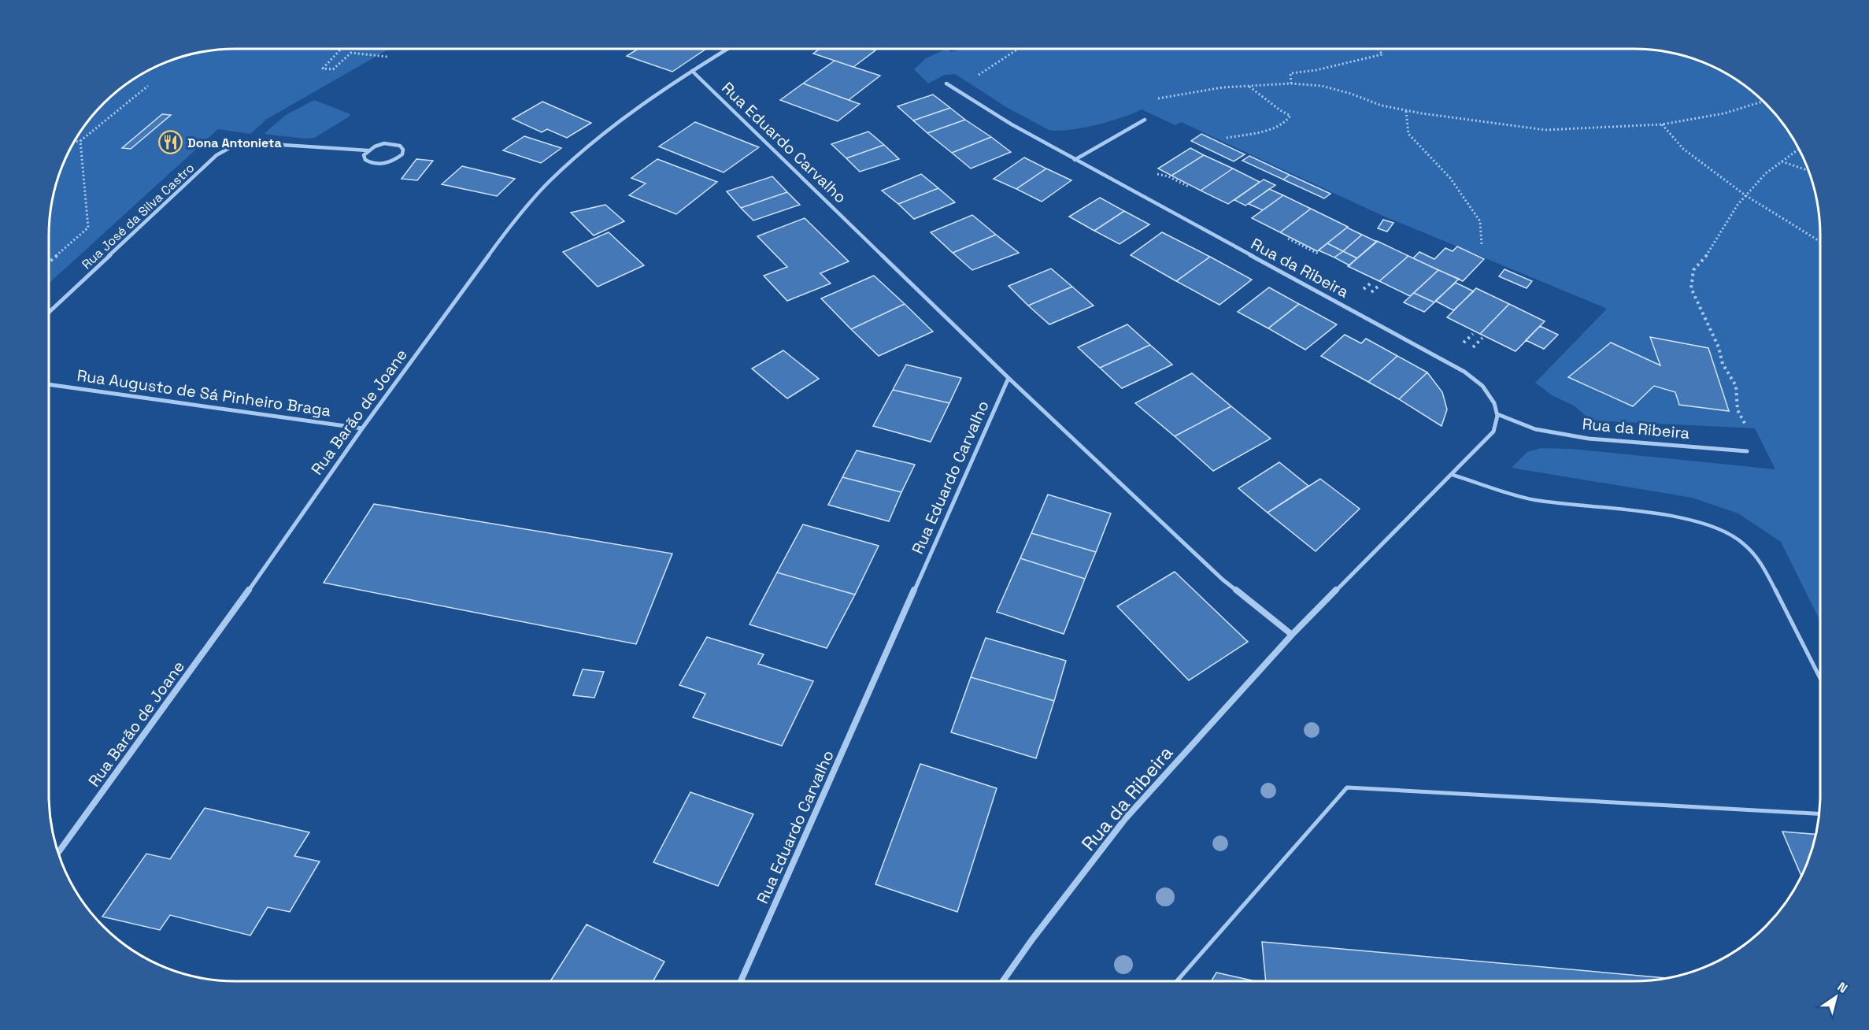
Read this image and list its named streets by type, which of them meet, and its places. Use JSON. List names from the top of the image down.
{
  "streets": {
    "street": [
      "Rua Eduardo Carvalho",
      "Rua José da Silva Castro",
      "Rua da Ribeira",
      "Rua Augusto de Sá Pinheiro Braga",
      "Rua Barão de Joane"
    ]
  },
  "crossings": [
    ["Rua Eduardo Carvalho", "Rua Barão de Joane"],
    ["Rua Augusto de Sá Pinheiro Braga", "Rua Barão de Joane"]
  ],
  "places": {
    "restaurant": ["Dona Antonieta"]
  },
  "north": "top right"
}
